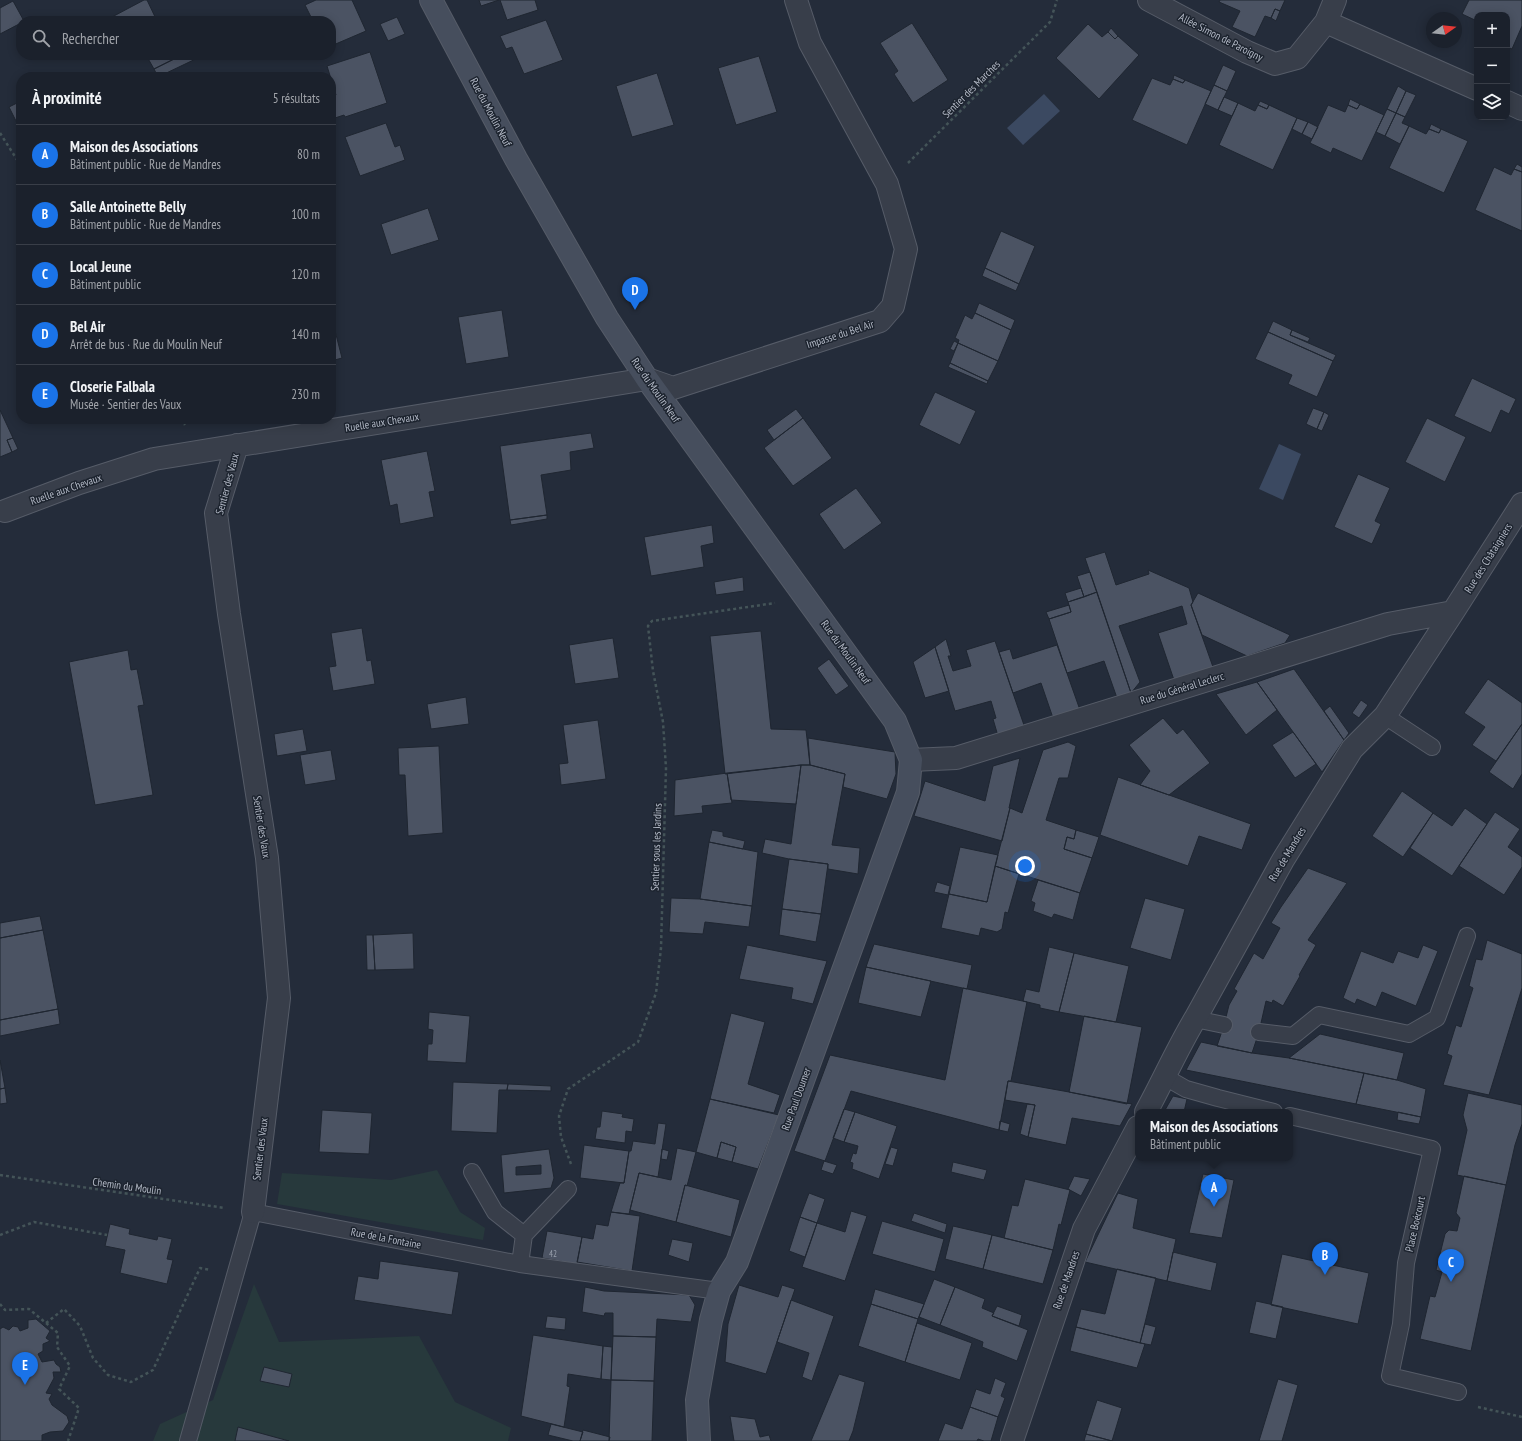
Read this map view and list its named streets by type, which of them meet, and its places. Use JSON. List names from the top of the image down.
{
  "streets": {
    "street": [
      "Allée Simon de Paroigny",
      "Rue du Moulin Neuf",
      "Impasse du Bel Air",
      "Ruelle aux Chevaux",
      "Sentier des Vaux",
      "Rue des Châtaigniers",
      "Rue du Général Leclerc",
      "Rue de Mandres",
      "Rue Paul Doumer"
    ],
    "lane": ["Place Boécourt", "Rue de la Fontaine"],
    "path": ["Sentier des Marches", "Sentier sous les Jardins", "Chemin du Moulin"]
  },
  "crossings": [
    ["Sentier des Marches", "Impasse du Bel Air"],
    ["Rue du Moulin Neuf", "Impasse du Bel Air"],
    ["Rue du Moulin Neuf", "Ruelle aux Chevaux"],
    ["Rue du Moulin Neuf", "Rue du Général Leclerc"],
    ["Rue du Moulin Neuf", "Sentier sous les Jardins"],
    ["Rue du Moulin Neuf", "Rue Paul Doumer"],
    ["Impasse du Bel Air", "Ruelle aux Chevaux"],
    ["Ruelle aux Chevaux", "Sentier des Vaux"],
    ["Sentier des Vaux", "Chemin du Moulin"],
    ["Sentier des Vaux", "Rue de la Fontaine"],
    ["Rue des Châtaigniers", "Rue du Général Leclerc"],
    ["Rue des Châtaigniers", "Rue de Mandres"],
    ["Rue du Général Leclerc", "Rue de Mandres"],
    ["Rue du Général Leclerc", "Rue Paul Doumer"],
    ["Rue Paul Doumer", "Rue de la Fontaine"],
    ["Chemin du Moulin", "Rue de la Fontaine"]
  ],
  "house_numbers": ["42"],
  "north": "right",
  "page": {
    "map_buttons": ["+", "−"],
    "search": "Rechercher",
    "heading": ["À proximité", "5 résultats"],
    "list": [
      {
        "mark": "A",
        "name": "Maison des Associations",
        "note": "Bâtiment public · Rue de Mandres",
        "value": "80 m"
      },
      {
        "mark": "B",
        "name": "Salle Antoinette Belly",
        "note": "Bâtiment public · Rue de Mandres",
        "value": "100 m"
      },
      {
        "mark": "C",
        "name": "Local Jeune",
        "note": "Bâtiment public",
        "value": "120 m"
      },
      {
        "mark": "D",
        "name": "Bel Air",
        "note": "Arrêt de bus · Rue du Moulin Neuf",
        "value": "140 m"
      },
      {
        "mark": "E",
        "name": "Closerie Falbala",
        "note": "Musée · Sentier des Vaux",
        "value": "230 m"
      }
    ],
    "pins": [
      "D",
      "A",
      "B",
      "C",
      "E"
    ],
    "popup": ["Maison des Associations", "Bâtiment public"]
  }
}
